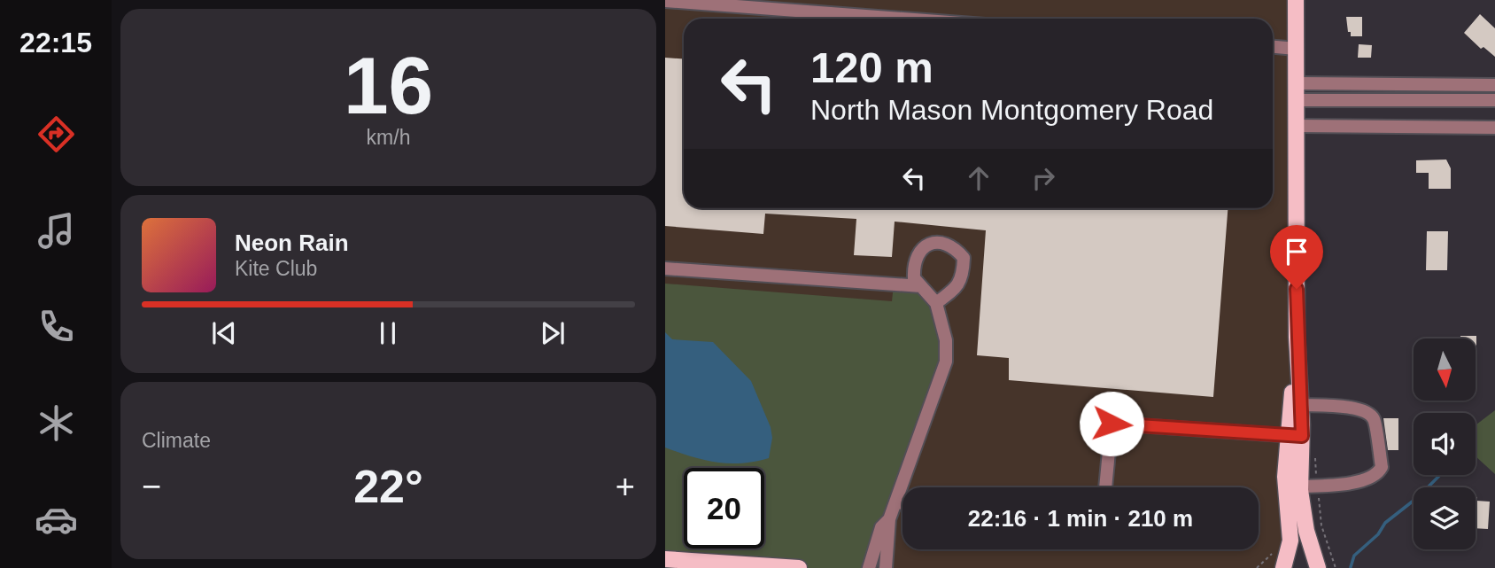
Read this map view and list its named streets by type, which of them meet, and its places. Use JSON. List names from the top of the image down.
{
  "north": "bottom",
  "page": {
    "tabs": "22:15",
    "tile": [
      ["16", "km/h"],
      "Climate"
    ],
    "turn": ["120 m", "North Mason Montgomery Road"],
    "song": ["Neon Rain", "Kite Club"],
    "heat": ["−", "22°", "+"],
    "limit": "20",
    "trip": "22:16 · 1 min · 210 m"
  }
}
